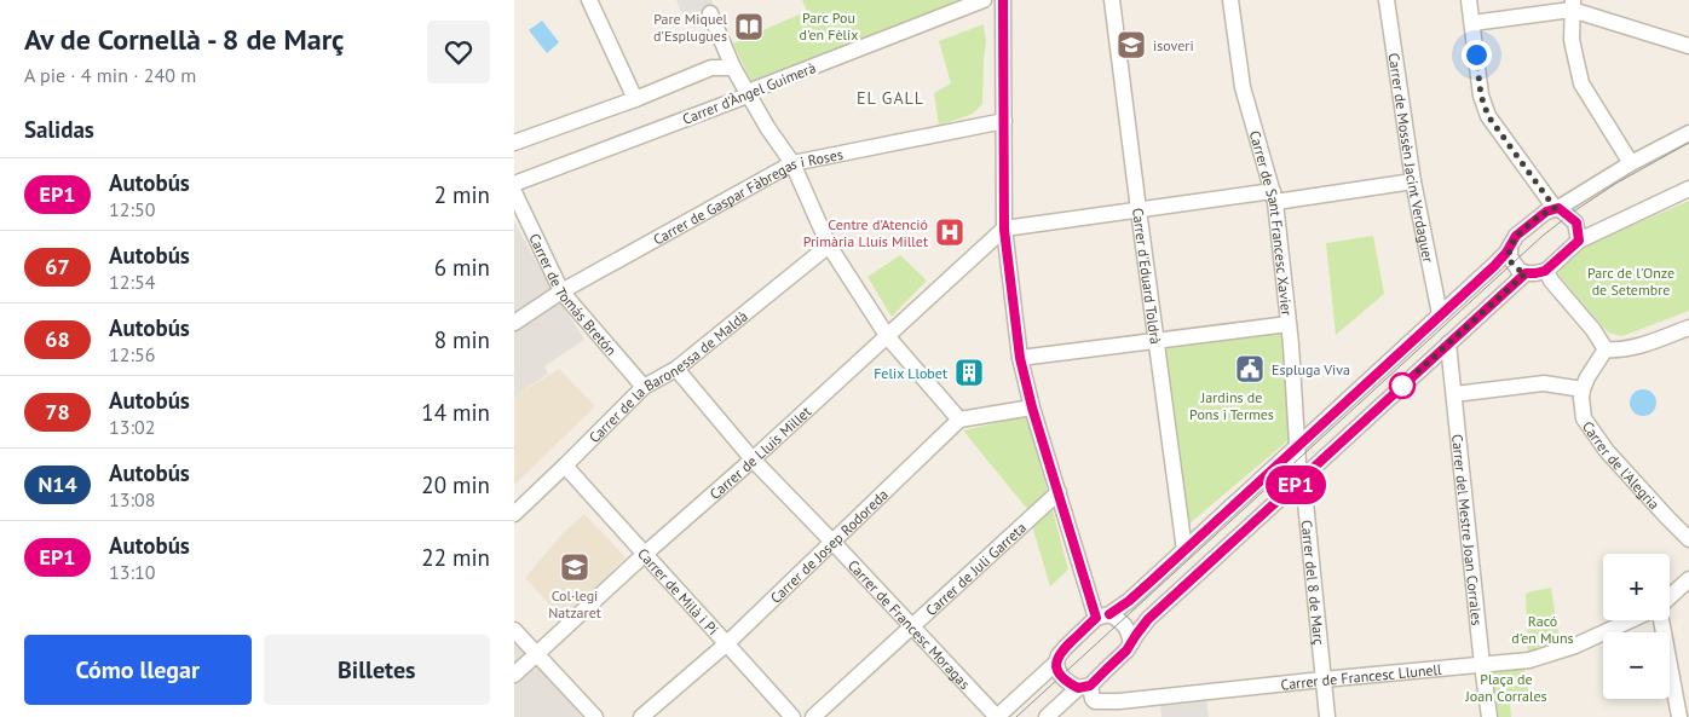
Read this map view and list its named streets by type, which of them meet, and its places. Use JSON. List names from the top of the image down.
{
  "streets": {
    "street": [
      "Carrer d'Àngel Guimerà",
      "Carrer de Mossèn Jacint Verdaguer",
      "Carrer de Gaspar Fàbregas i Roses",
      "Carrer de Sant Francesc Xavier",
      "Carrer d'Eduard Toldrà",
      "Carrer de Tomás Bretón",
      "Carrer de la Baronessa de Maldà",
      "Carrer de Lluís Millet",
      "Carrer de l'Alegria",
      "Carrer del Mestre Joan Corrales",
      "Carrer de Josep Rodoreda",
      "Carrer de Juli Garreta",
      "Carrer del 8 de Març",
      "Carrer de Milà i Pi",
      "Carrer de Francesc Moragas",
      "Carrer de Francesc Llunell"
    ]
  },
  "crossings": [
    ["Carrer de Gaspar Fàbregas i Roses", "Carrer de Tomás Bretón"],
    ["Carrer de Sant Francesc Xavier", "Carrer del 8 de Març"],
    ["Carrer de Tomás Bretón", "Carrer de la Baronessa de Maldà"],
    ["Carrer de la Baronessa de Maldà", "Carrer de Milà i Pi"],
    ["Carrer de la Baronessa de Maldà", "Carrer de Francesc Moragas"],
    ["Carrer de Lluís Millet", "Carrer de Milà i Pi"],
    ["Carrer de Lluís Millet", "Carrer de Francesc Moragas"],
    ["Carrer del Mestre Joan Corrales", "Carrer de Francesc Llunell"],
    ["Carrer de Josep Rodoreda", "Carrer de Milà i Pi"],
    ["Carrer de Josep Rodoreda", "Carrer de Francesc Moragas"],
    ["Carrer de Juli Garreta", "Carrer de Francesc Moragas"],
    ["Carrer del 8 de Març", "Carrer de Francesc Llunell"]
  ],
  "districts": ["EL GALL"],
  "parks": [
    "Parc Pou d'en Fèlix",
    "Parc de l'Onze de Setembre",
    "Jardins de Pons i Termes",
    "Racó d'en Muns",
    "Plaça de Joan Corrales"
  ],
  "places": {
    "library": ["Pare Miquel d'Esplugues"],
    "school or university": ["isoveri", "Col·legi Natzaret"],
    "hospital": ["Centre d'Atenció Primària Lluís Millet"],
    "public building": ["Espluga Viva"],
    "building": ["Felix Llobet"]
  },
  "lines": ["bus line EP1"],
  "page": {
    "heading": [
      ["Av de Cornellà - 8 de Març", "A pie · 4 min · 240 m"],
      "Salidas"
    ],
    "on_map": "EP1",
    "list": [
      {
        "mark": "EP1",
        "name": "Autobús",
        "note": "12:50",
        "value": "2 min"
      },
      {
        "mark": "67",
        "name": "Autobús",
        "note": "12:54",
        "value": "6 min"
      },
      {
        "mark": "68",
        "name": "Autobús",
        "note": "12:56",
        "value": "8 min"
      },
      {
        "mark": "78",
        "name": "Autobús",
        "note": "13:02",
        "value": "14 min"
      },
      {
        "mark": "N14",
        "name": "Autobús",
        "note": "13:08",
        "value": "20 min"
      },
      {
        "mark": "EP1",
        "name": "Autobús",
        "note": "13:10",
        "value": "22 min"
      }
    ],
    "map_buttons": ["+", "−"],
    "buttons": ["Cómo llegar", "Billetes"]
  }
}
